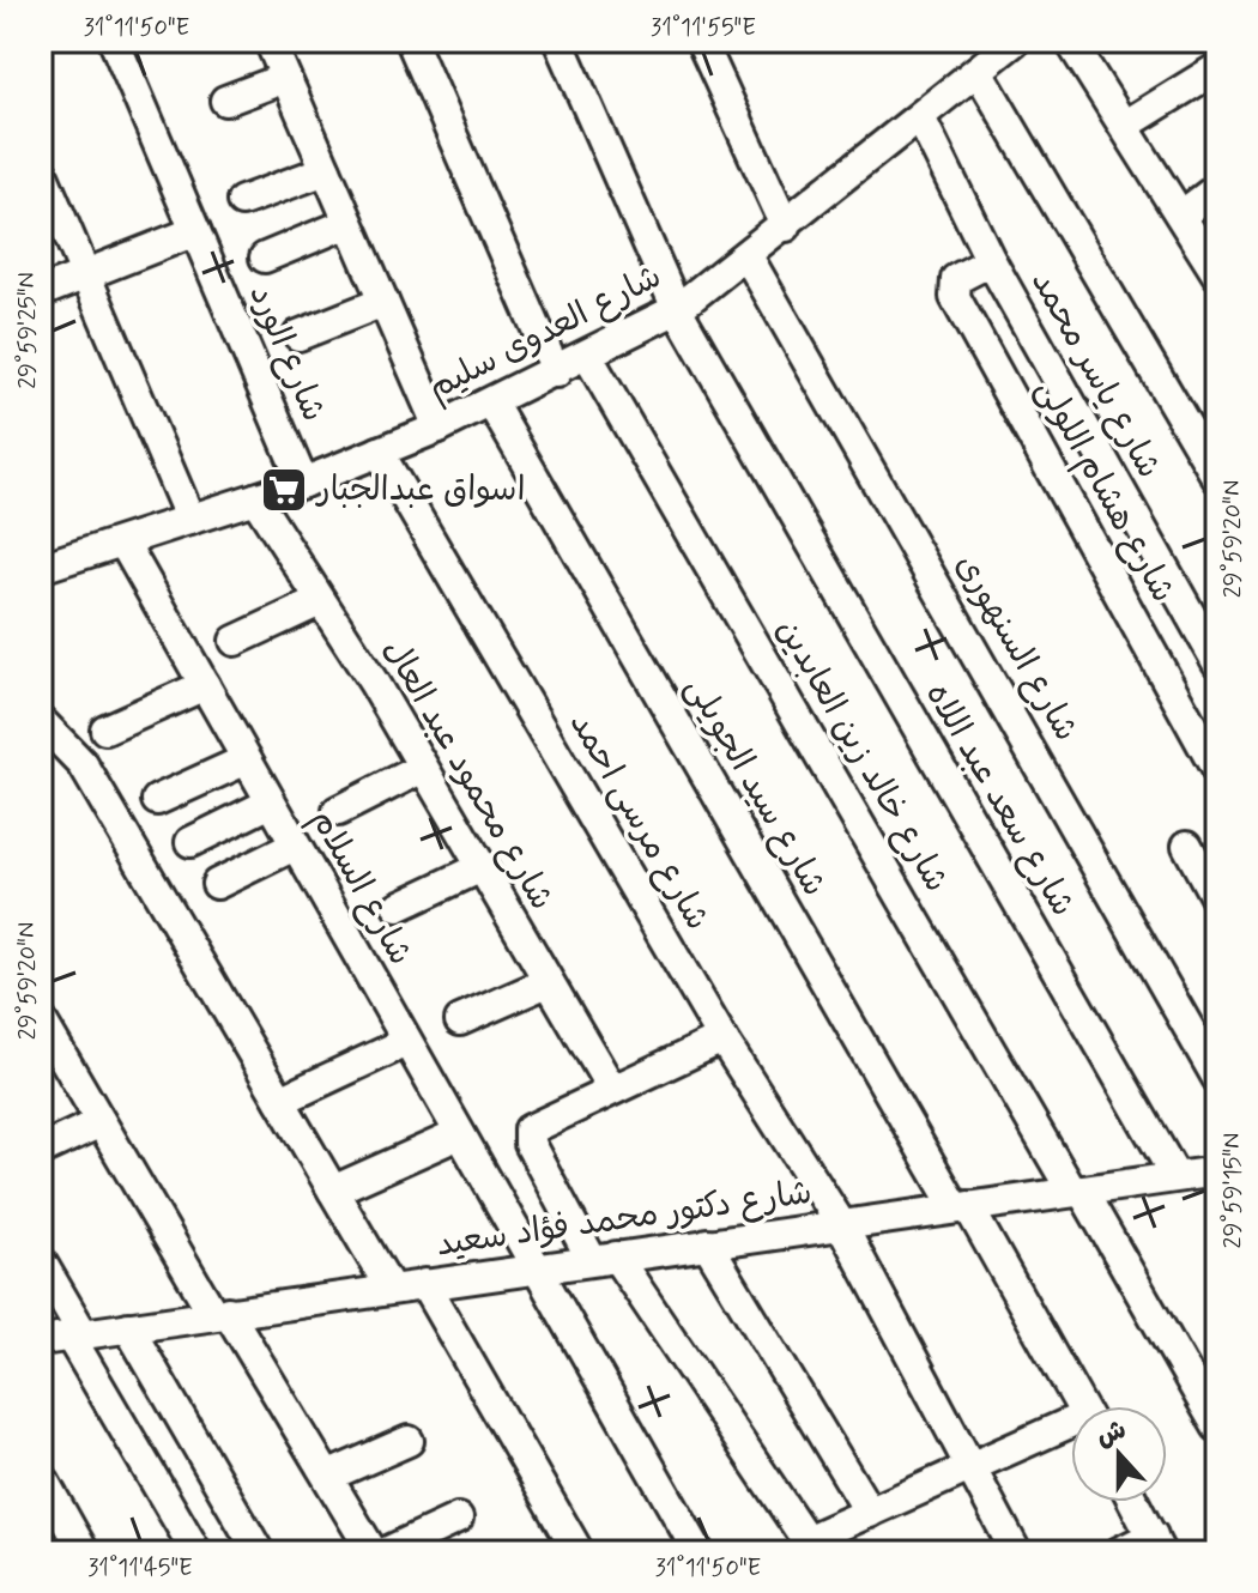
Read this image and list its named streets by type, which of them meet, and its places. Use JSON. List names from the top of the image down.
{
  "streets": {
    "street": [
      "شارع العدوى سليم",
      "شارع الورد",
      "شارع ياسر محمد",
      "شارع هشام اللولى",
      "شارع السنهورى",
      "شارع خالد زين العابدين",
      "شارع محمود عبد العال",
      "شارع سيد الجويلى",
      "شارع سعد عبد اللاه",
      "شارع مرسى احمد",
      "شارع السلام",
      "شارع دكتور محمد فؤاد سعيد"
    ]
  },
  "crossings": [
    ["شارع العدوى سليم", "شارع الورد"],
    ["شارع العدوى سليم", "شارع ياسر محمد"],
    ["شارع العدوى سليم", "شارع السنهورى"],
    ["شارع العدوى سليم", "شارع خالد زين العابدين"],
    ["شارع العدوى سليم", "شارع محمود عبد العال"],
    ["شارع العدوى سليم", "شارع سيد الجويلى"],
    ["شارع العدوى سليم", "شارع سعد عبد اللاه"],
    ["شارع العدوى سليم", "شارع مرسى احمد"],
    ["شارع العدوى سليم", "شارع السلام"],
    ["شارع ياسر محمد", "شارع هشام اللولى"],
    ["شارع خالد زين العابدين", "شارع دكتور محمد فؤاد سعيد"],
    ["شارع سيد الجويلى", "شارع دكتور محمد فؤاد سعيد"],
    ["شارع سعد عبد اللاه", "شارع دكتور محمد فؤاد سعيد"],
    ["شارع مرسى احمد", "شارع دكتور محمد فؤاد سعيد"],
    ["شارع السلام", "شارع دكتور محمد فؤاد سعيد"]
  ],
  "places": {
    "supermarket": ["اسواق عبدالجبار"]
  },
  "north": "top",
  "coordinates": [
    "31°11'50\"E",
    "31°11'55\"E",
    "29°59'25\"N",
    "29°59'20\"N",
    "29°59'15\"N",
    "31°11'45\"E"
  ]
}
